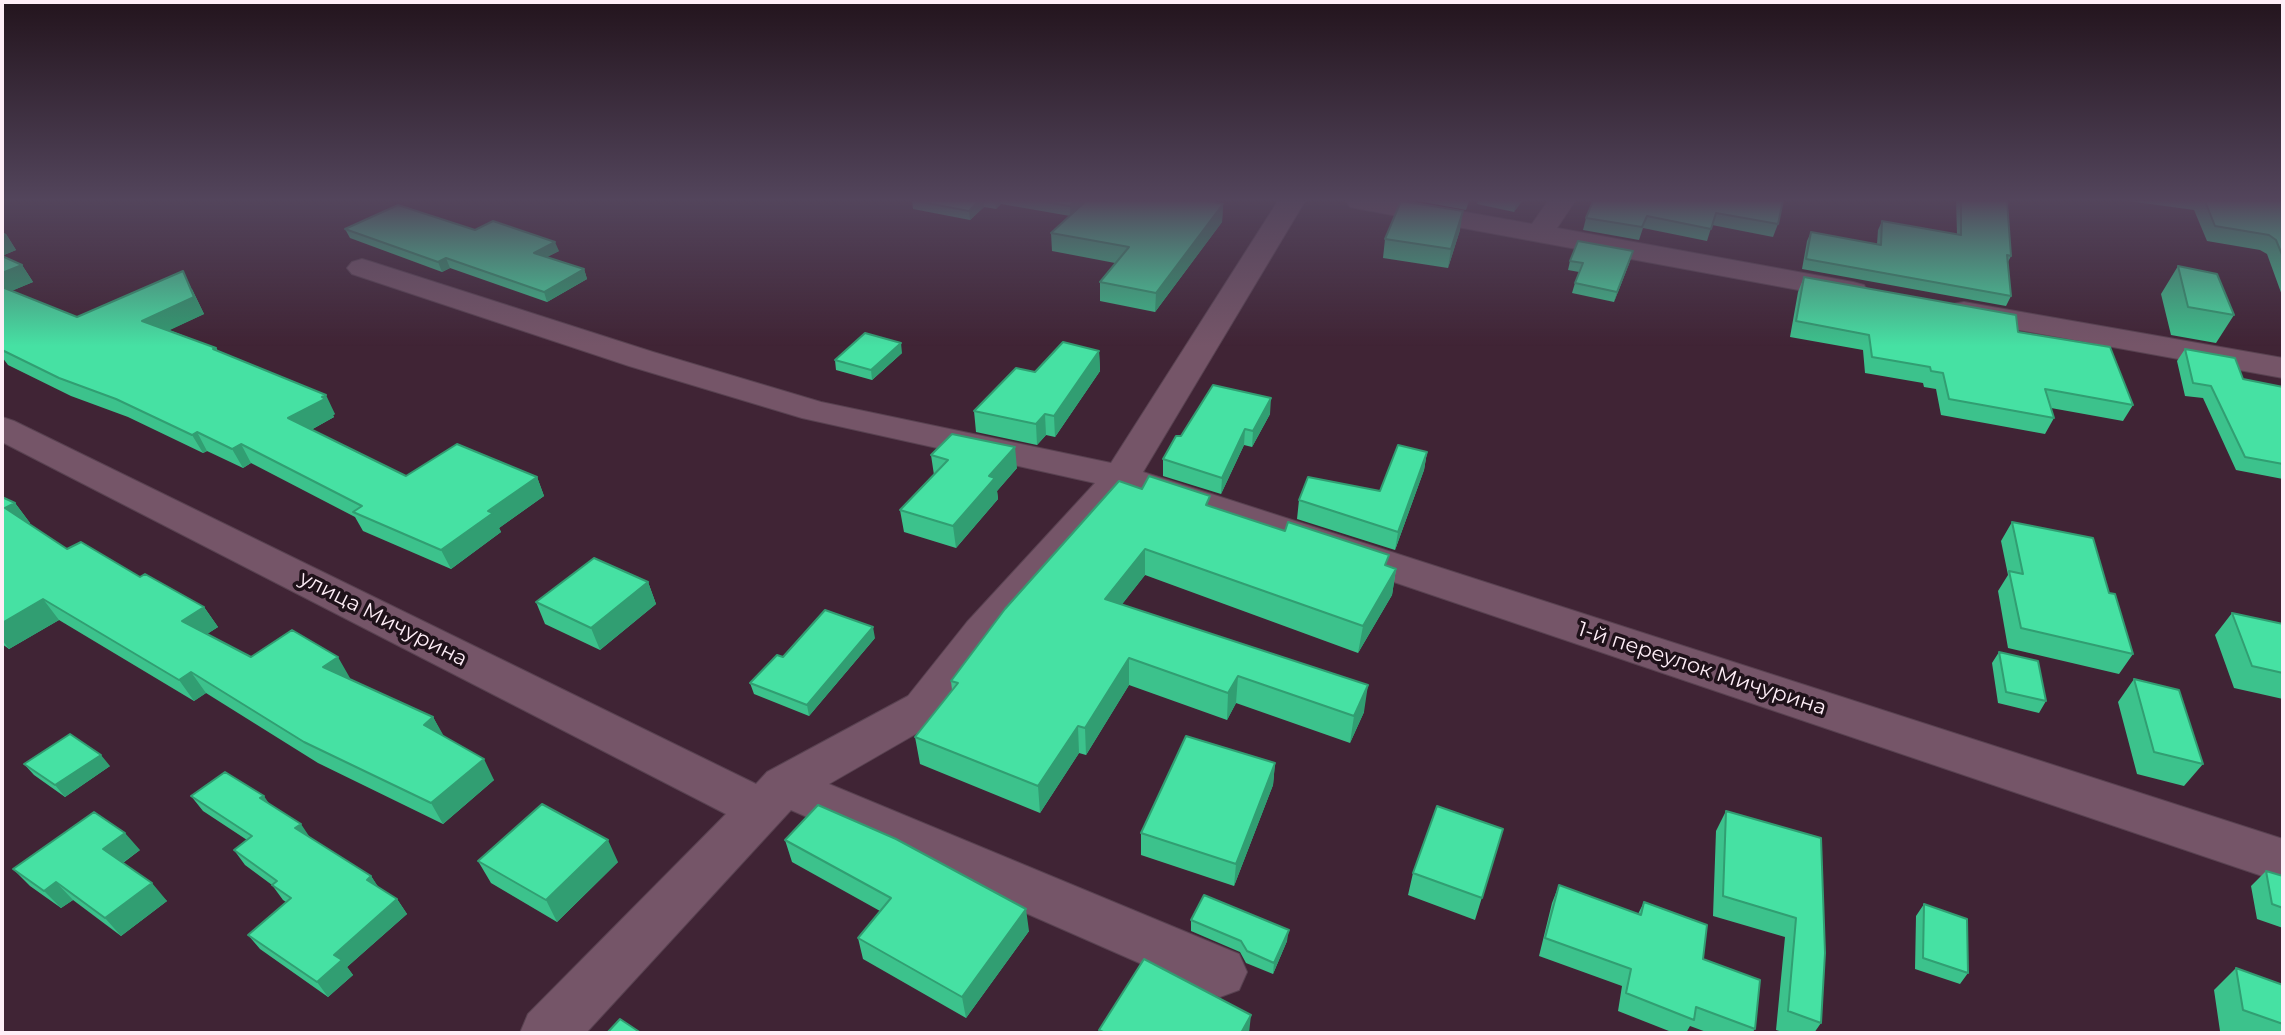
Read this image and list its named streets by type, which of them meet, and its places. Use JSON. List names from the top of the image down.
{
  "streets": {
    "street": ["улица Мичурина", "1-й переулок Мичурина"]
  }
}
